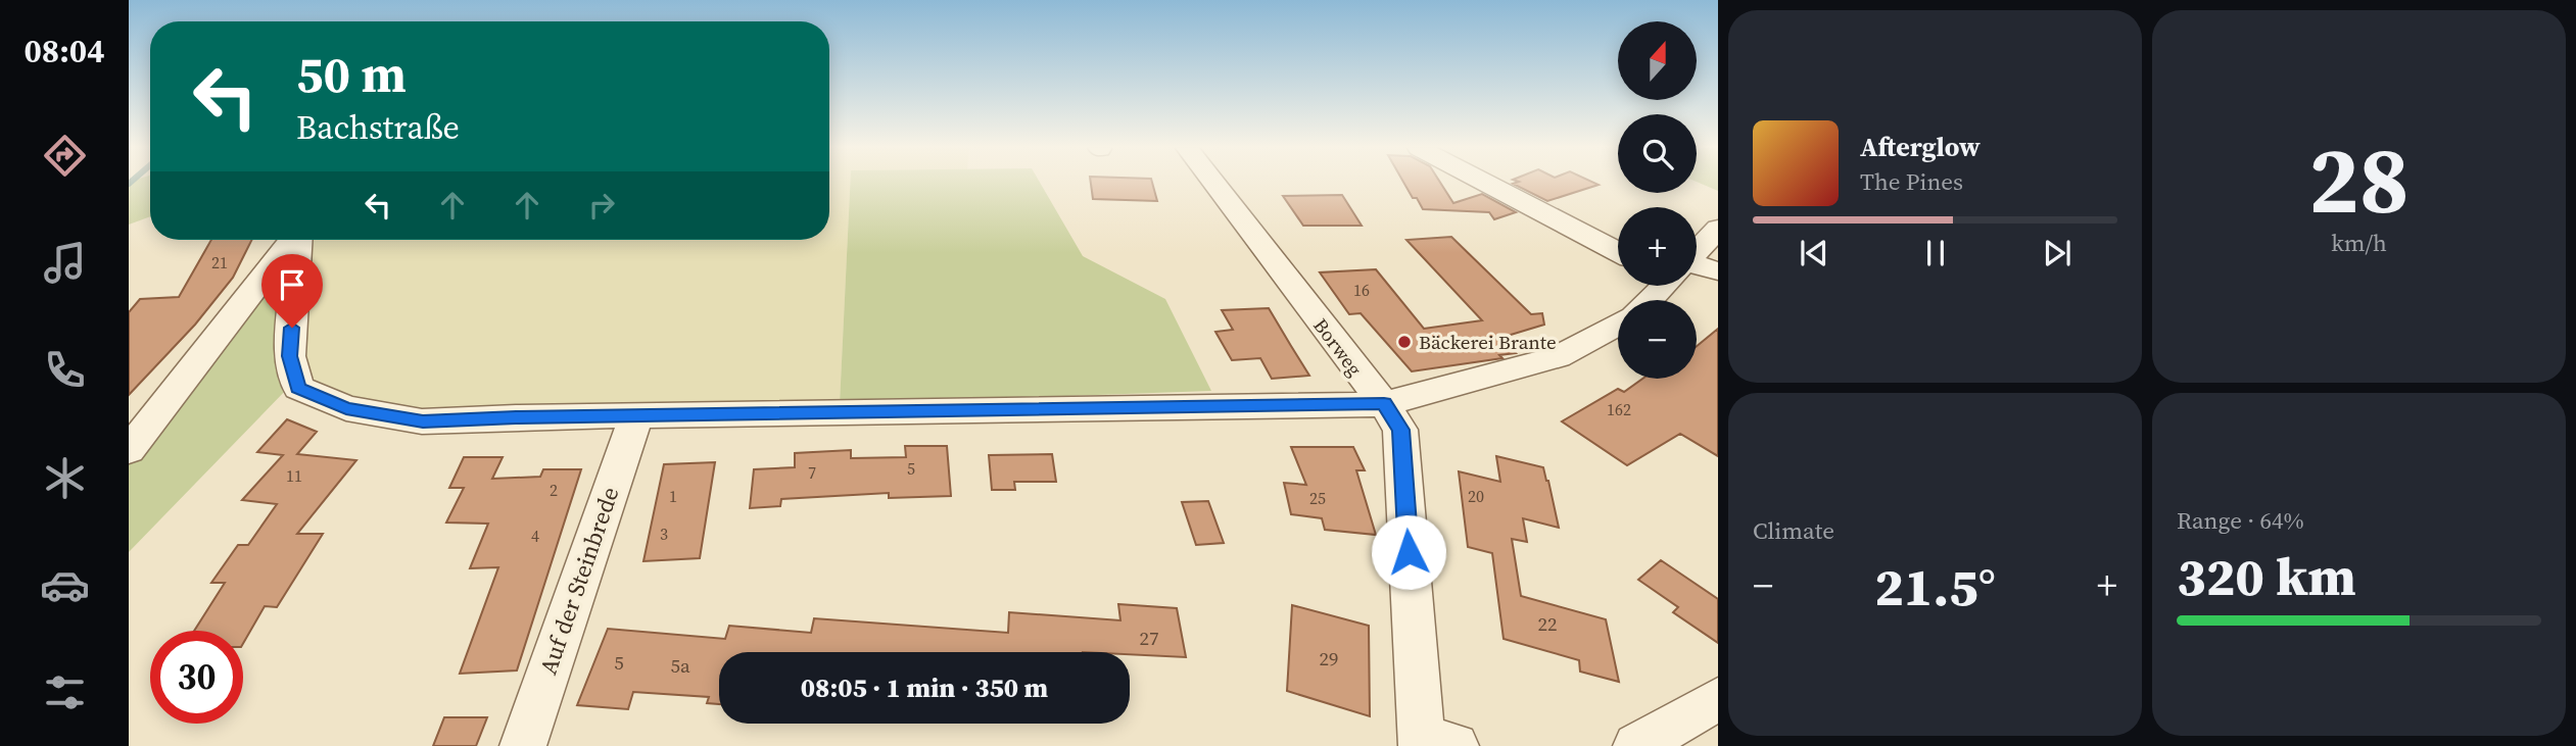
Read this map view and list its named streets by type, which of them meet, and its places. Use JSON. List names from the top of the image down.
{
  "streets": {
    "street": ["Borweg", "Auf der Steinbrede"]
  },
  "places": ["Bäckerei Brante"],
  "house_numbers": [
    "21",
    "16",
    "162",
    "5",
    "7",
    "11",
    "2",
    "1",
    "20",
    "25",
    "3",
    "4",
    "22",
    "27",
    "29",
    "5",
    "5a"
  ],
  "north": "top",
  "page": {
    "tabs": "08:04",
    "tile": [
      ["28", "km/h"],
      "Climate",
      ["Range · 64%", "320 km"]
    ],
    "map_buttons": ["+", "−"],
    "turn": ["50 m", "Bachstraße"],
    "song": ["Afterglow", "The Pines"],
    "heat": ["−", "21.5°", "+"],
    "limit": "30",
    "trip": "08:05 · 1 min · 350 m"
  }
}
